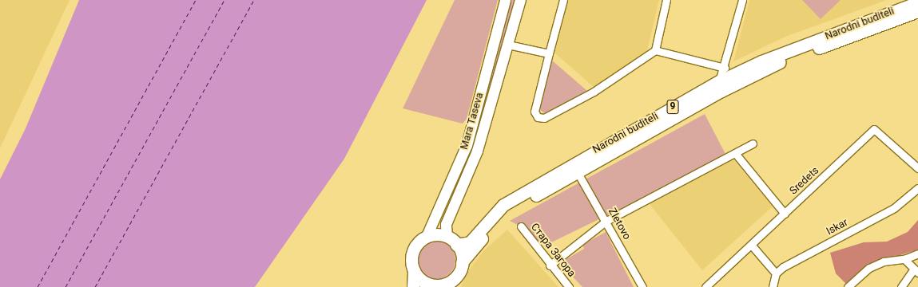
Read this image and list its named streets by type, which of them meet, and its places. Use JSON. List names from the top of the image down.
{
  "streets": {
    "main road": ["Narodni buditeli", "9", "Mara Taseva"],
    "street": [
      "Sredets",
      "Zletovo",
      "Iskar",
      "Стара Загора"
    ]
  },
  "crossings": [
    ["Narodni buditeli", "9"],
    ["Narodni buditeli", "Mara Taseva"],
    ["Narodni buditeli", "Zletovo"],
    ["9", "Mara Taseva"]
  ]
}
